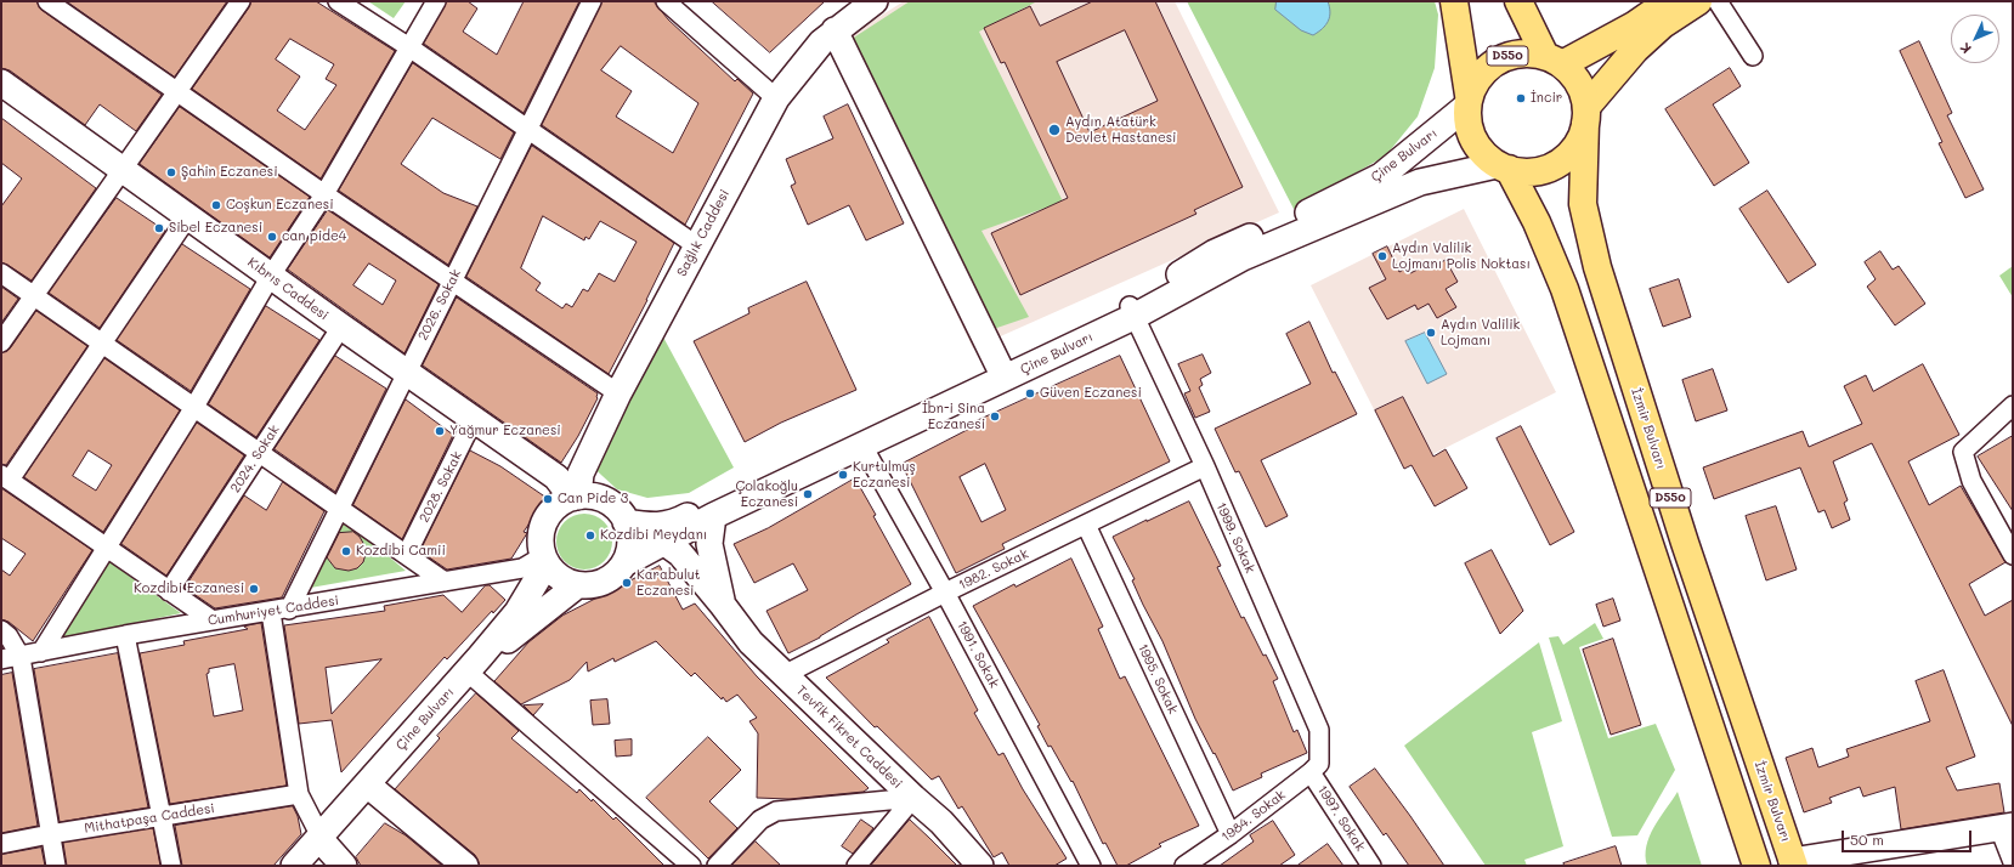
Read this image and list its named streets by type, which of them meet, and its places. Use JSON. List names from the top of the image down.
{
  "streets": {
    "main road": [
      "D550",
      "Çine Bulvarı",
      "Sağlık Caddesi",
      "Kıbrıs Caddesi",
      "İzmir Bulvarı",
      "Tevfik Fikret Caddesi"
    ],
    "street": [
      "2026. Sokak",
      "2024. Sokak",
      "2028. Sokak",
      "1999. Sokak",
      "1982. Sokak",
      "Cumhuriyet Caddesi",
      "1991. Sokak",
      "1995. Sokak",
      "1984. Sokak",
      "Mithatpaşa Caddesi",
      "1997. Sokak"
    ]
  },
  "crossings": [
    ["D550", "Çine Bulvarı"],
    ["D550", "İzmir Bulvarı"],
    ["Çine Bulvarı", "Sağlık Caddesi"],
    ["Çine Bulvarı", "Kıbrıs Caddesi"],
    ["Çine Bulvarı", "İzmir Bulvarı"],
    ["Çine Bulvarı", "1999. Sokak"],
    ["Çine Bulvarı", "Cumhuriyet Caddesi"],
    ["Çine Bulvarı", "1991. Sokak"],
    ["Çine Bulvarı", "Tevfik Fikret Caddesi"],
    ["Sağlık Caddesi", "Kıbrıs Caddesi"],
    ["Sağlık Caddesi", "Cumhuriyet Caddesi"],
    ["Kıbrıs Caddesi", "2026. Sokak"],
    ["Kıbrıs Caddesi", "2024. Sokak"],
    ["Kıbrıs Caddesi", "2028. Sokak"],
    ["Kıbrıs Caddesi", "Cumhuriyet Caddesi"],
    ["2026. Sokak", "Cumhuriyet Caddesi"],
    ["1999. Sokak", "1982. Sokak"],
    ["1999. Sokak", "1984. Sokak"],
    ["1999. Sokak", "1997. Sokak"],
    ["1982. Sokak", "1991. Sokak"],
    ["1982. Sokak", "1995. Sokak"],
    ["1982. Sokak", "Tevfik Fikret Caddesi"],
    ["1995. Sokak", "1984. Sokak"],
    ["1984. Sokak", "1997. Sokak"]
  ],
  "places": [
    "İncir",
    "Aydın Atatürk Devlet Hastanesi",
    "Şahin Eczanesi",
    "Coşkun Eczanesi",
    "Sibel Eczanesi",
    "can pide4",
    "Aydın Valilik Lojmanı Polis Noktası",
    "Aydın Valilik Lojmanı",
    "Güven Eczanesi",
    "İbn-i Sina Eczanesi",
    "Yağmur Eczanesi",
    "Kurtulmuş Eczanesi",
    "Çolakoğlu Eczanesi",
    "Can Pide 3",
    "Kozdibi Meydanı",
    "Kozdibi Camii",
    "Karabulut Eczanesi",
    "Kozdibi Eczanesi"
  ],
  "scale_bar": "50 m",
  "north": "bottom left"
}
